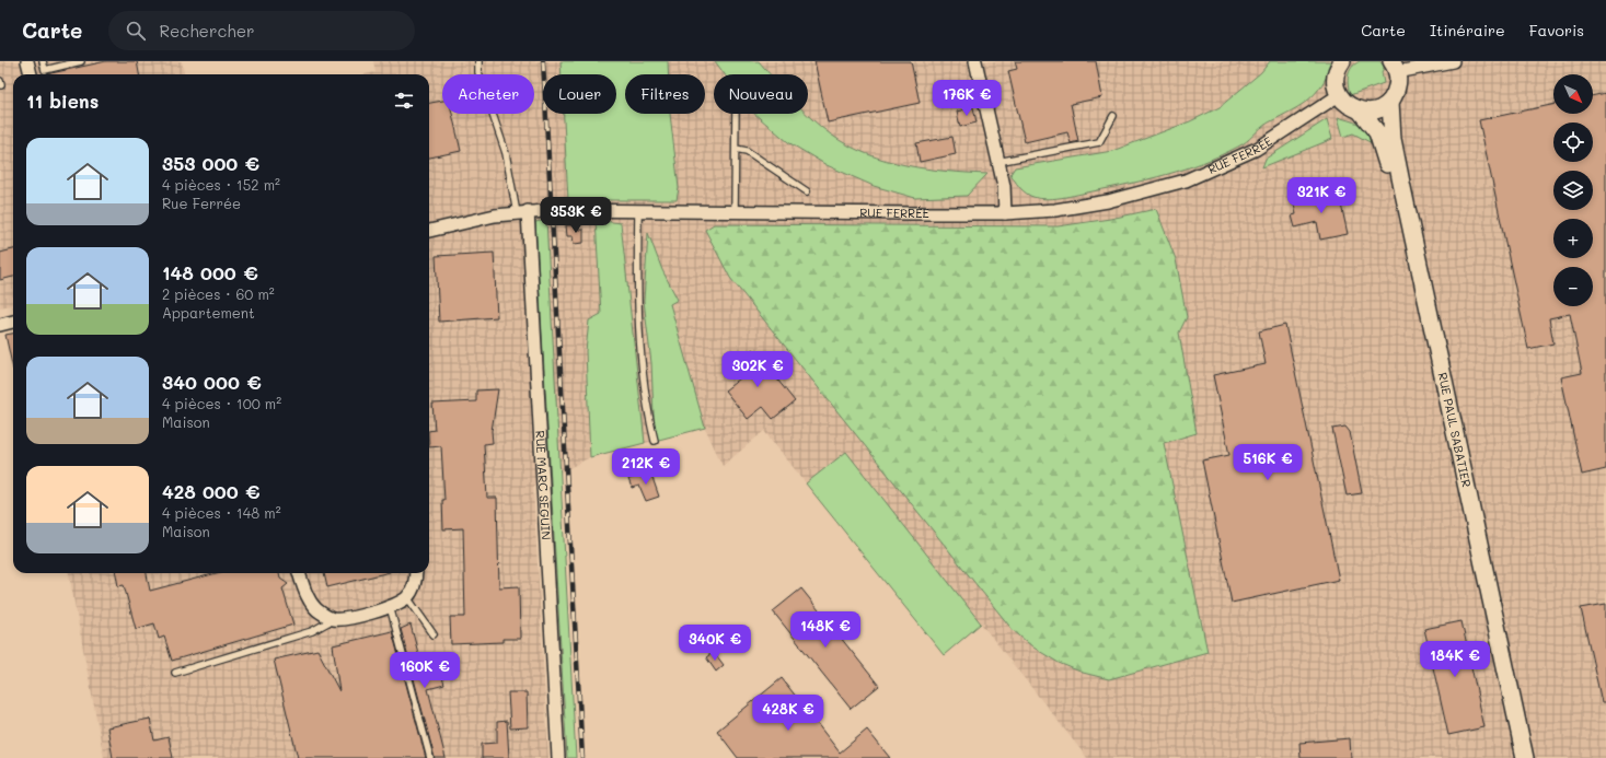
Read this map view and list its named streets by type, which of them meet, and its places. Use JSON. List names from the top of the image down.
{
  "streets": {
    "main road": ["RUE PAUL SABATIER"],
    "street": ["RUE FERRÉE", "RUE MARC SEGUIN"]
  },
  "crossings": [
    ["RUE FERRÉE", "RUE PAUL SABATIER"],
    ["RUE FERRÉE", "RUE MARC SEGUIN"]
  ],
  "north": "bottom right",
  "page": {
    "header": "Carte",
    "search": "Rechercher",
    "nav": ["Carte", "Itinéraire", "Favoris"],
    "map_buttons": ["+", "−"],
    "chip": [
      "Acheter",
      "Louer",
      "Filtres",
      "Nouveau"
    ],
    "heading": "11 biens",
    "price": [
      "176K €",
      "321K €",
      "353K €",
      "302K €",
      "516K €",
      "212K €",
      "148K €",
      "340K €",
      "184K €",
      "160K €",
      "428K €"
    ],
    "list": [
      {
        "name": "353 000 €",
        "note": "4 pièces · 152 m² · Rue Ferrée"
      },
      {
        "name": "148 000 €",
        "note": "2 pièces · 60 m² · Appartement"
      },
      {
        "name": "340 000 €",
        "note": "4 pièces · 100 m² · Maison"
      },
      {
        "name": "428 000 €",
        "note": "4 pièces · 148 m² · Maison"
      }
    ]
  }
}
